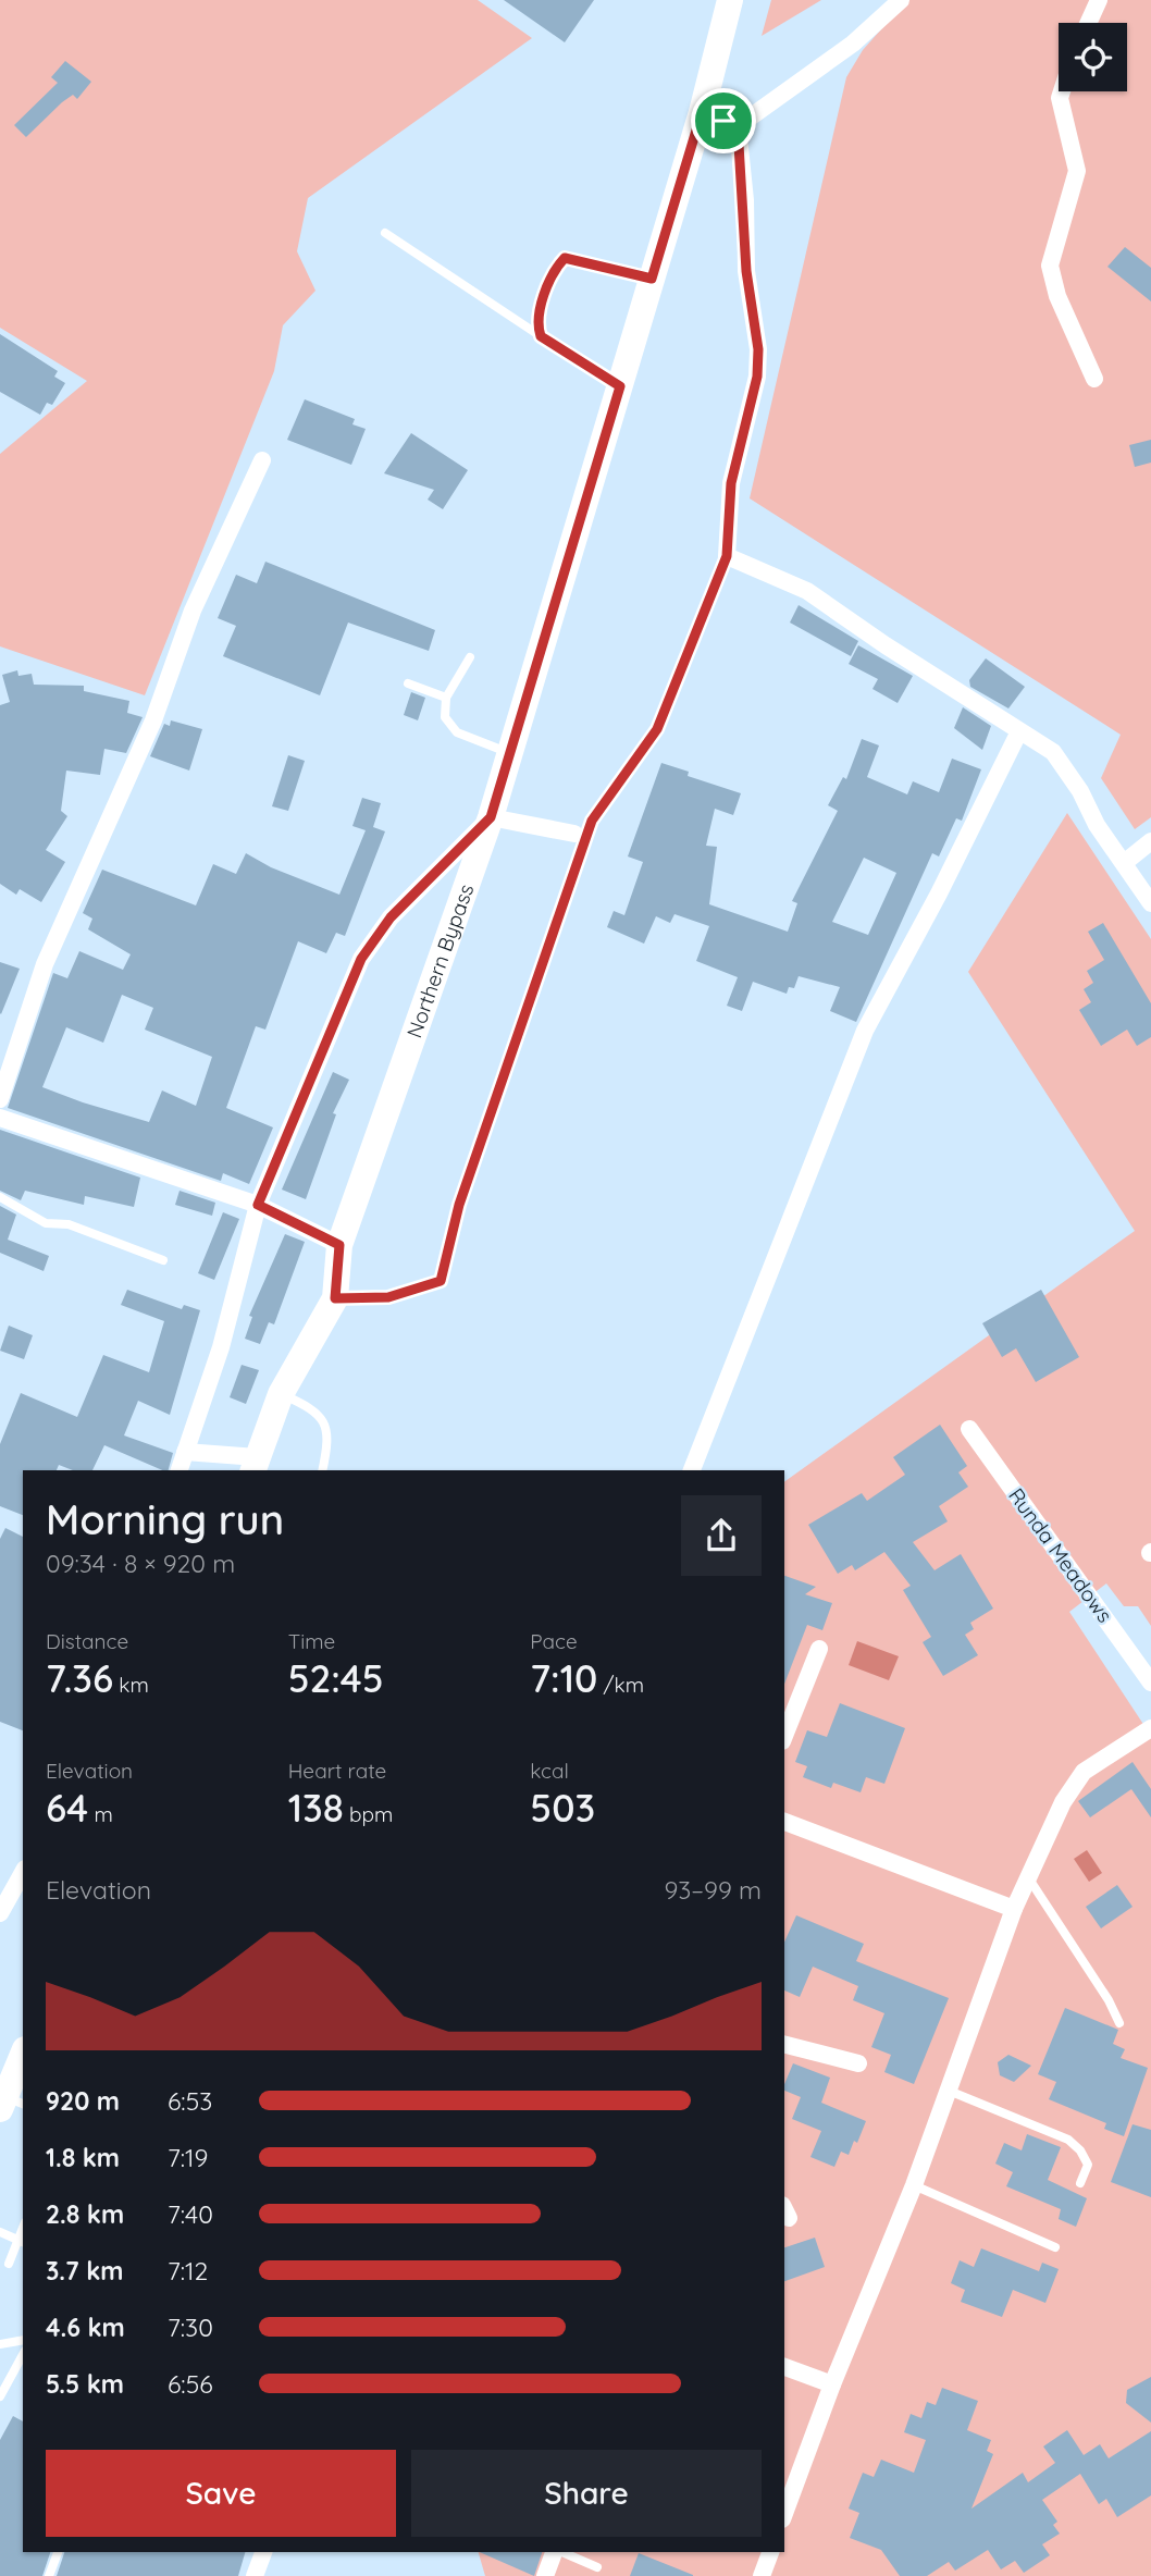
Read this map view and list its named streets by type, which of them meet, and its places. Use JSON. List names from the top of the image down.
{
  "streets": {
    "main road": ["Northern Bypass"],
    "street": ["Runda Meadows"]
  },
  "page": {
    "heading": ["Morning run", "09:34 · 8 × 920 m"],
    "stats": [
      ["Distance", "7.36 km"],
      ["Time", "52:45"],
      ["Pace", "7:10 /km"],
      ["Elevation", "64 m"],
      ["Heart rate", "138 bpm"],
      ["kcal", "503"]
    ],
    "chart": ["Elevation", "93–99 m"],
    "list": [
      {
        "name": "920 m",
        "note": "6:53"
      },
      {
        "name": "1.8 km",
        "note": "7:19"
      },
      {
        "name": "2.8 km",
        "note": "7:40"
      },
      {
        "name": "3.7 km",
        "note": "7:12"
      },
      {
        "name": "4.6 km",
        "note": "7:30"
      },
      {
        "name": "5.5 km",
        "note": "6:56"
      }
    ],
    "buttons": ["Save", "Share"]
  }
}
